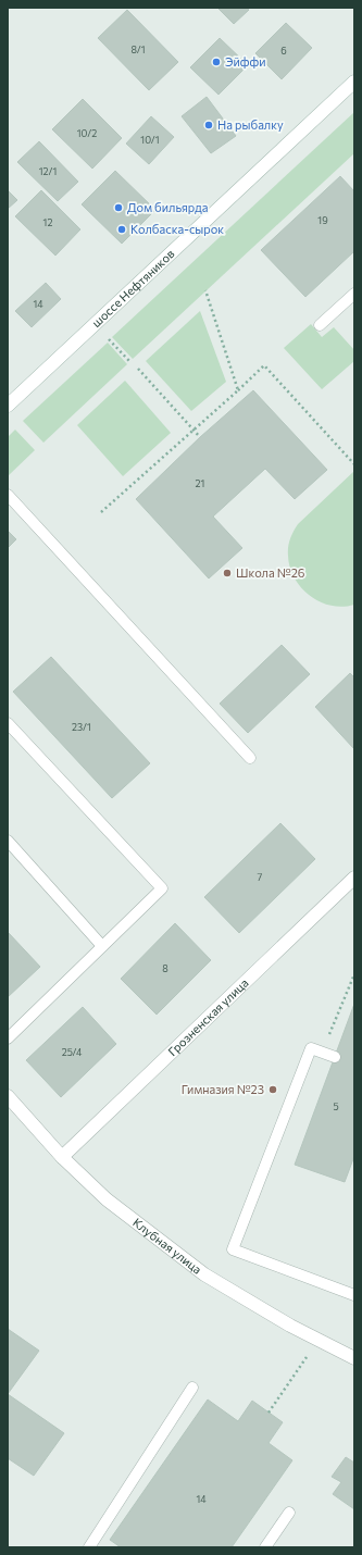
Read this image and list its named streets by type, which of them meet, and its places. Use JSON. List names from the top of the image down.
{
  "streets": {
    "street": ["шоссе Нефтяников", "Грозненская улица", "Клубная улица"]
  },
  "crossings": [
    ["Грозненская улица", "Клубная улица"]
  ],
  "places": [
    "Эйффи",
    "На рыбалку",
    "Дом бильярда",
    "Колбаска-сырок",
    "Школа №26",
    "Гимназия №23"
  ],
  "house_numbers": [
    "8/1",
    "6",
    "10/2",
    "10/1",
    "12/1",
    "19",
    "12",
    "14",
    "21",
    "23/1",
    "7",
    "8",
    "25/4",
    "5",
    "14"
  ]
}
